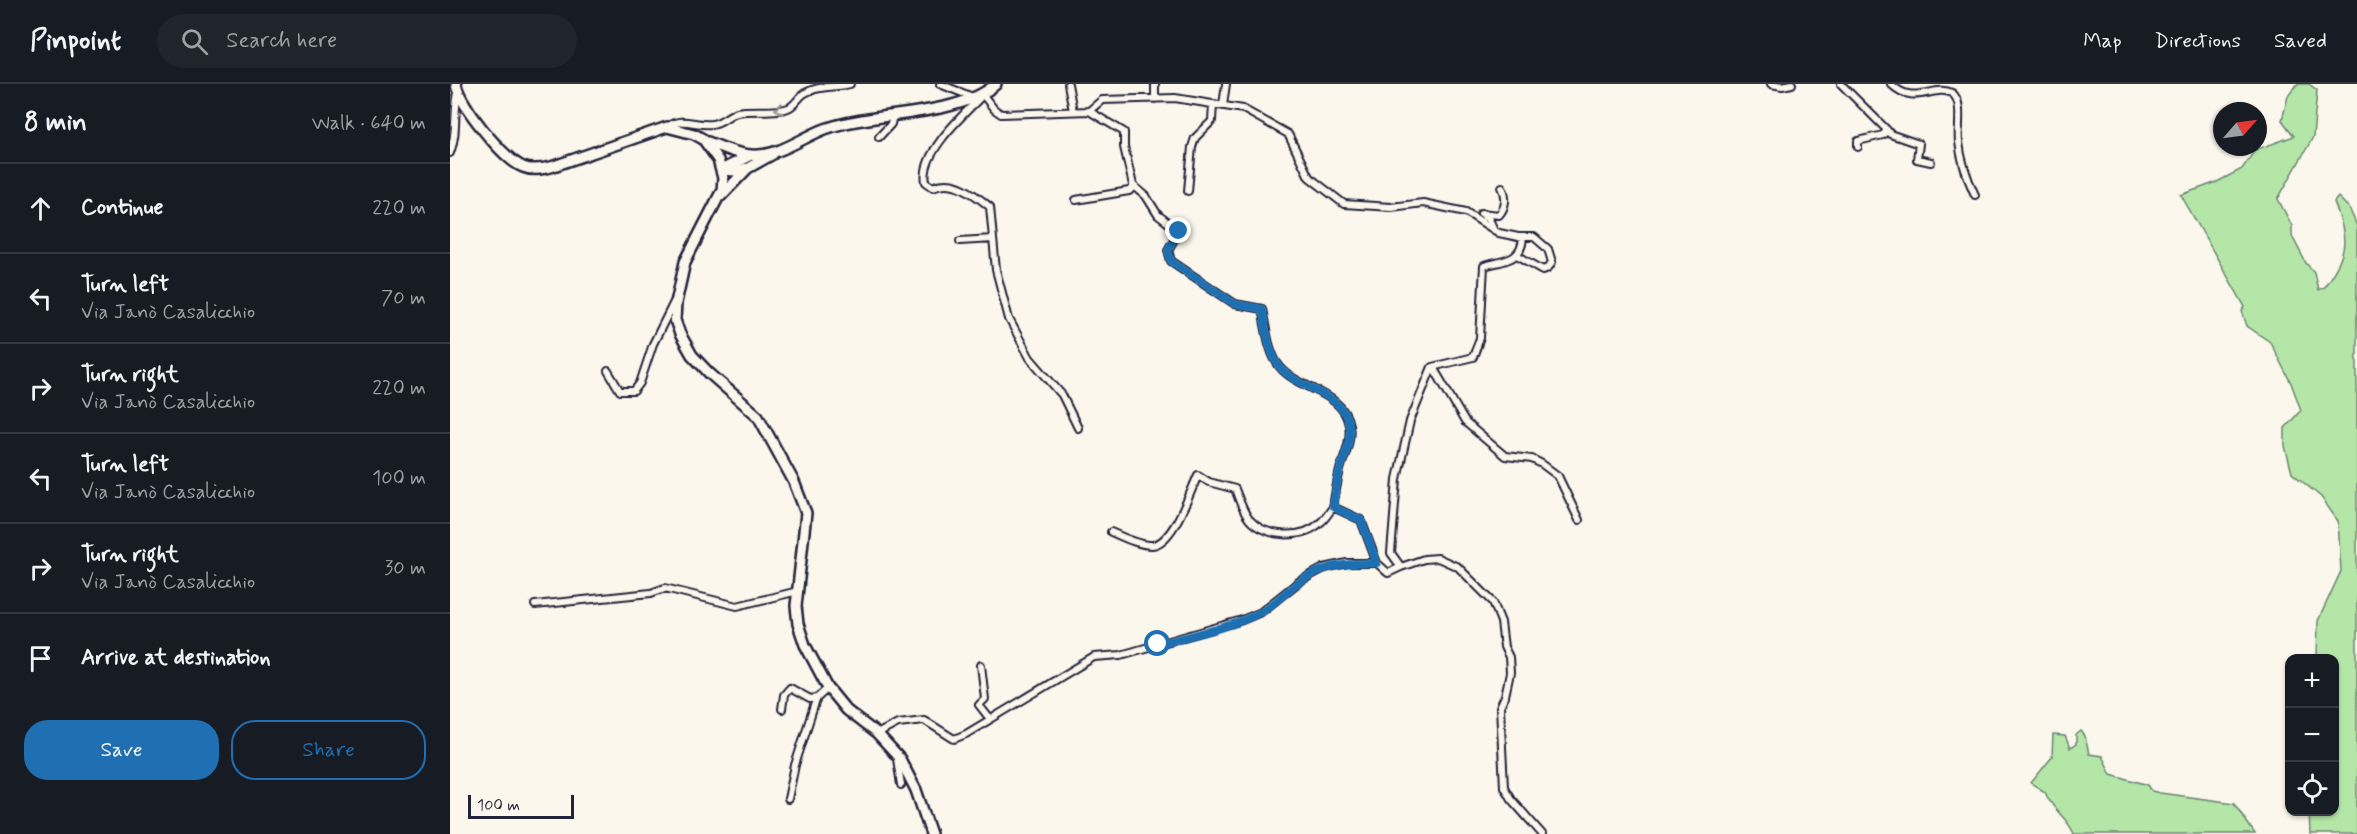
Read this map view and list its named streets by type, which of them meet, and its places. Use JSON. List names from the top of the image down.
{
  "scale_bar": "100 m",
  "north": "top right",
  "page": {
    "header": "Pinpoint",
    "search": "Search here",
    "nav": ["Map", "Directions", "Saved"],
    "heading": ["8 min", "Walk · 640 m"],
    "list": [
      ["Continue", "220 m"],
      ["Turn left", "Via Janò Casalicchio", "70 m"],
      ["Turn right", "Via Janò Casalicchio", "220 m"],
      ["Turn left", "Via Janò Casalicchio", "100 m"],
      ["Turn right", "Via Janò Casalicchio", "30 m"],
      "Arrive at destination"
    ],
    "map_buttons": ["+", "−"],
    "buttons": ["Save", "Share"],
    "scale": "100 m"
  }
}
